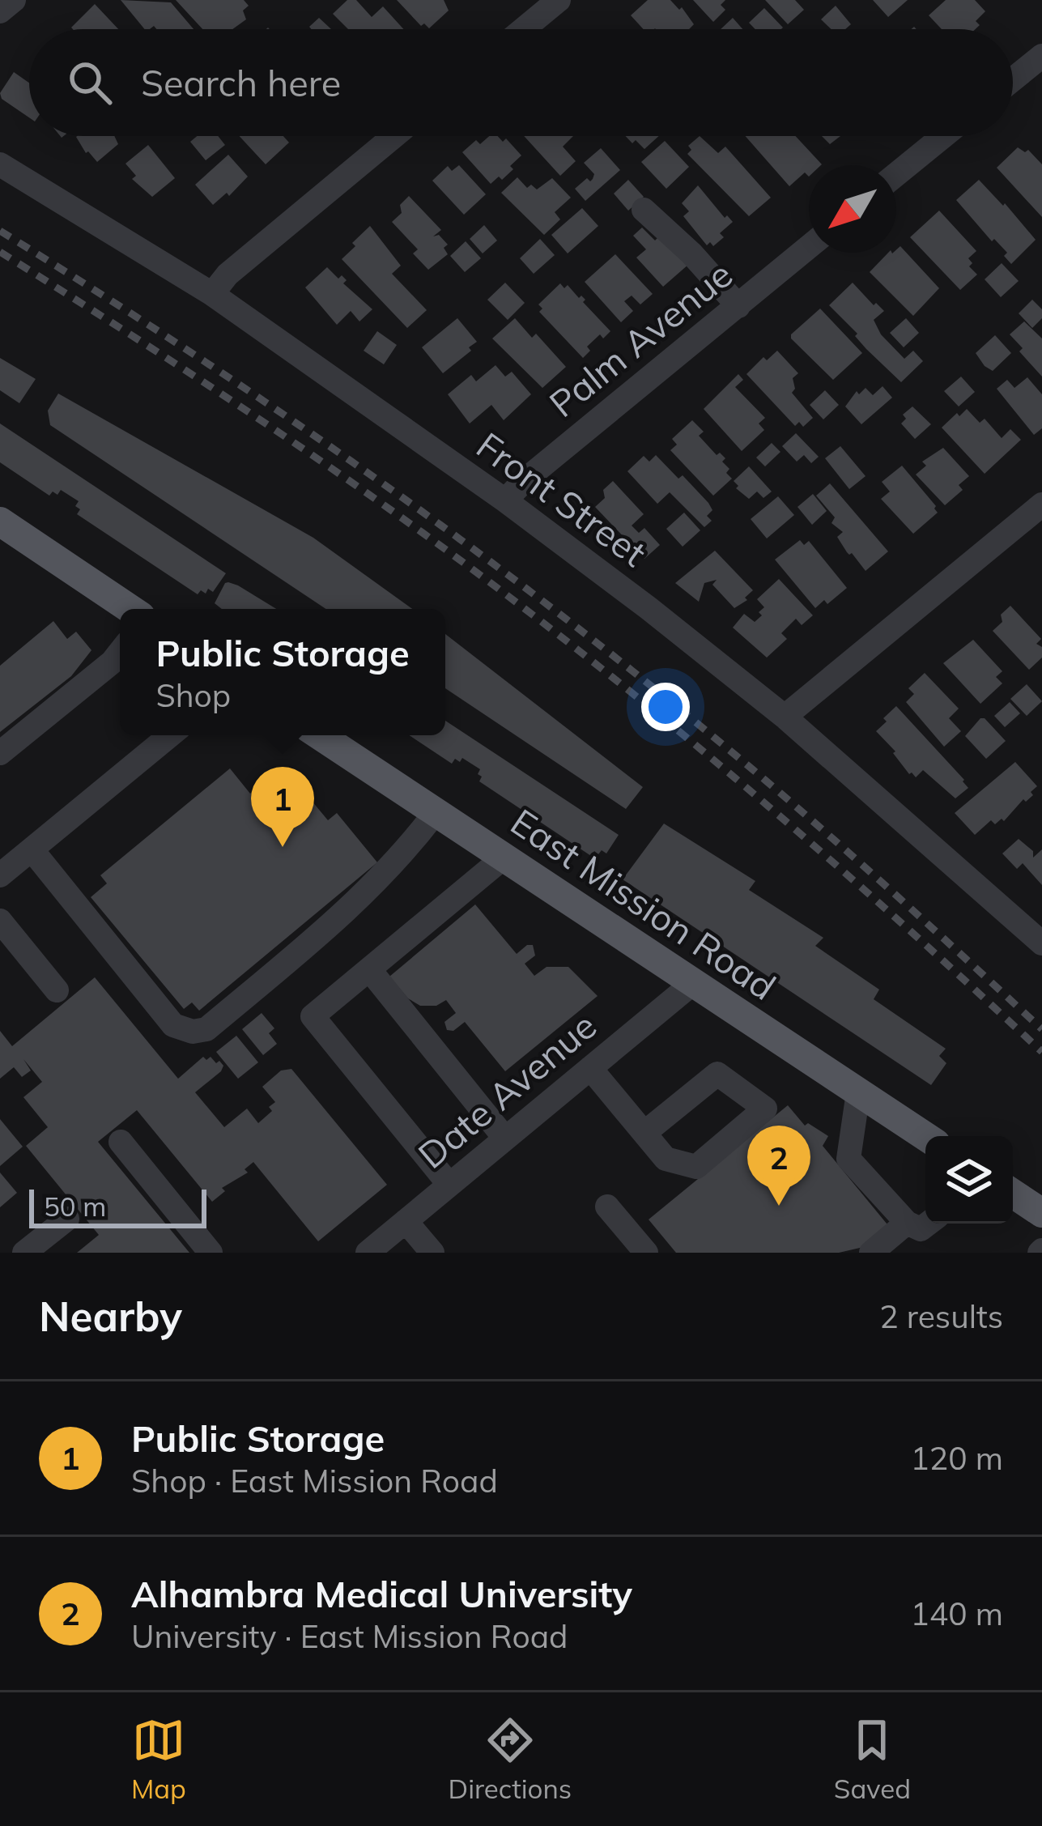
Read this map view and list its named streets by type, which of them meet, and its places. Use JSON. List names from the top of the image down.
{
  "streets": {
    "main road": ["East Mission Road"],
    "street": ["Palm Avenue", "Front Street", "Date Avenue"]
  },
  "crossings": [
    ["Palm Avenue", "Front Street"],
    ["East Mission Road", "Date Avenue"]
  ],
  "scale_bar": "50 m",
  "north": "bottom left",
  "page": {
    "search": "Search here",
    "popup": ["Public Storage", "Shop"],
    "pins": ["1", "2"],
    "scale": "50 m",
    "heading": ["Nearby", "2 results"],
    "list": [
      {
        "mark": "1",
        "name": "Public Storage",
        "note": "Shop · East Mission Road",
        "value": "120 m"
      },
      {
        "mark": "2",
        "name": "Alhambra Medical University",
        "note": "University · East Mission Road",
        "value": "140 m"
      }
    ],
    "nav": ["Map", "Directions", "Saved"]
  }
}
